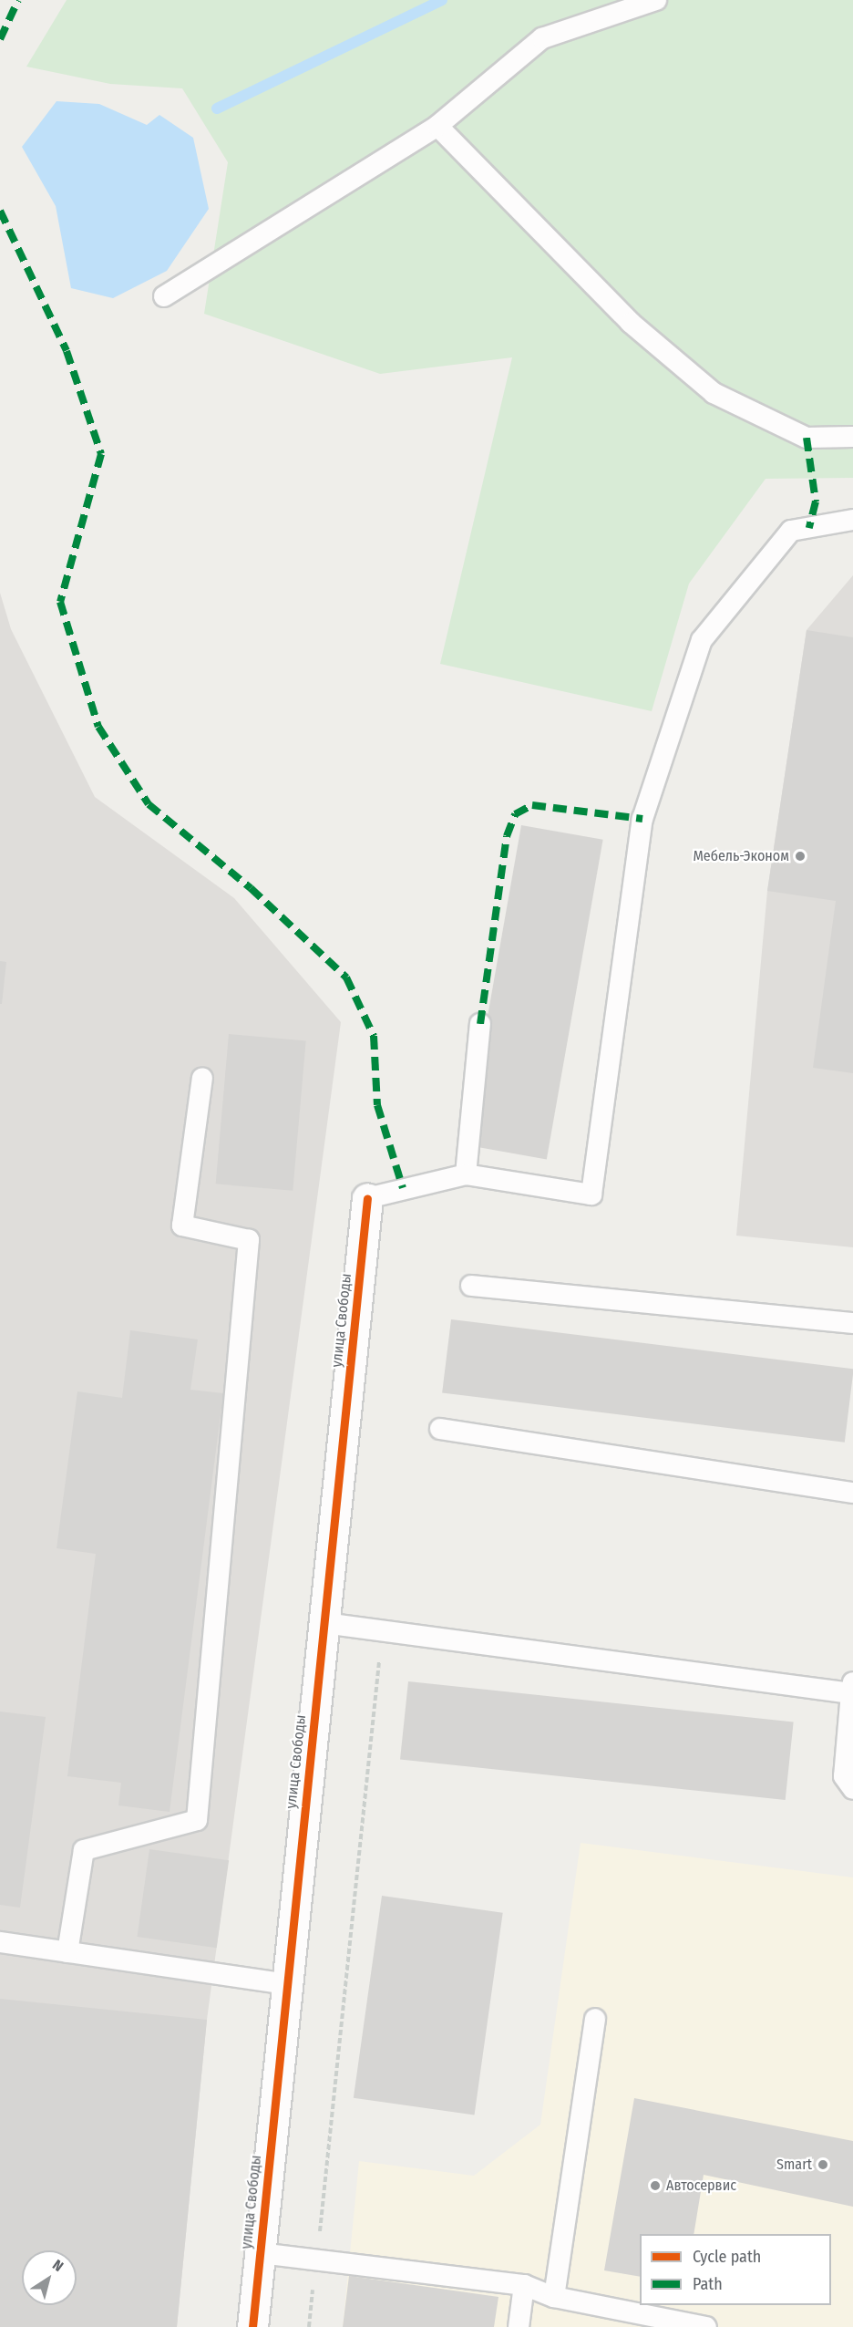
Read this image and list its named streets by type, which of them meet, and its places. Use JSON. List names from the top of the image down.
{
  "streets": {
    "street": ["улица Свободы"]
  },
  "places": ["Мебель-Эконом", "Smart", "Автосервис"],
  "legend": ["Cycle path", "Path"],
  "north": "top right"
}
